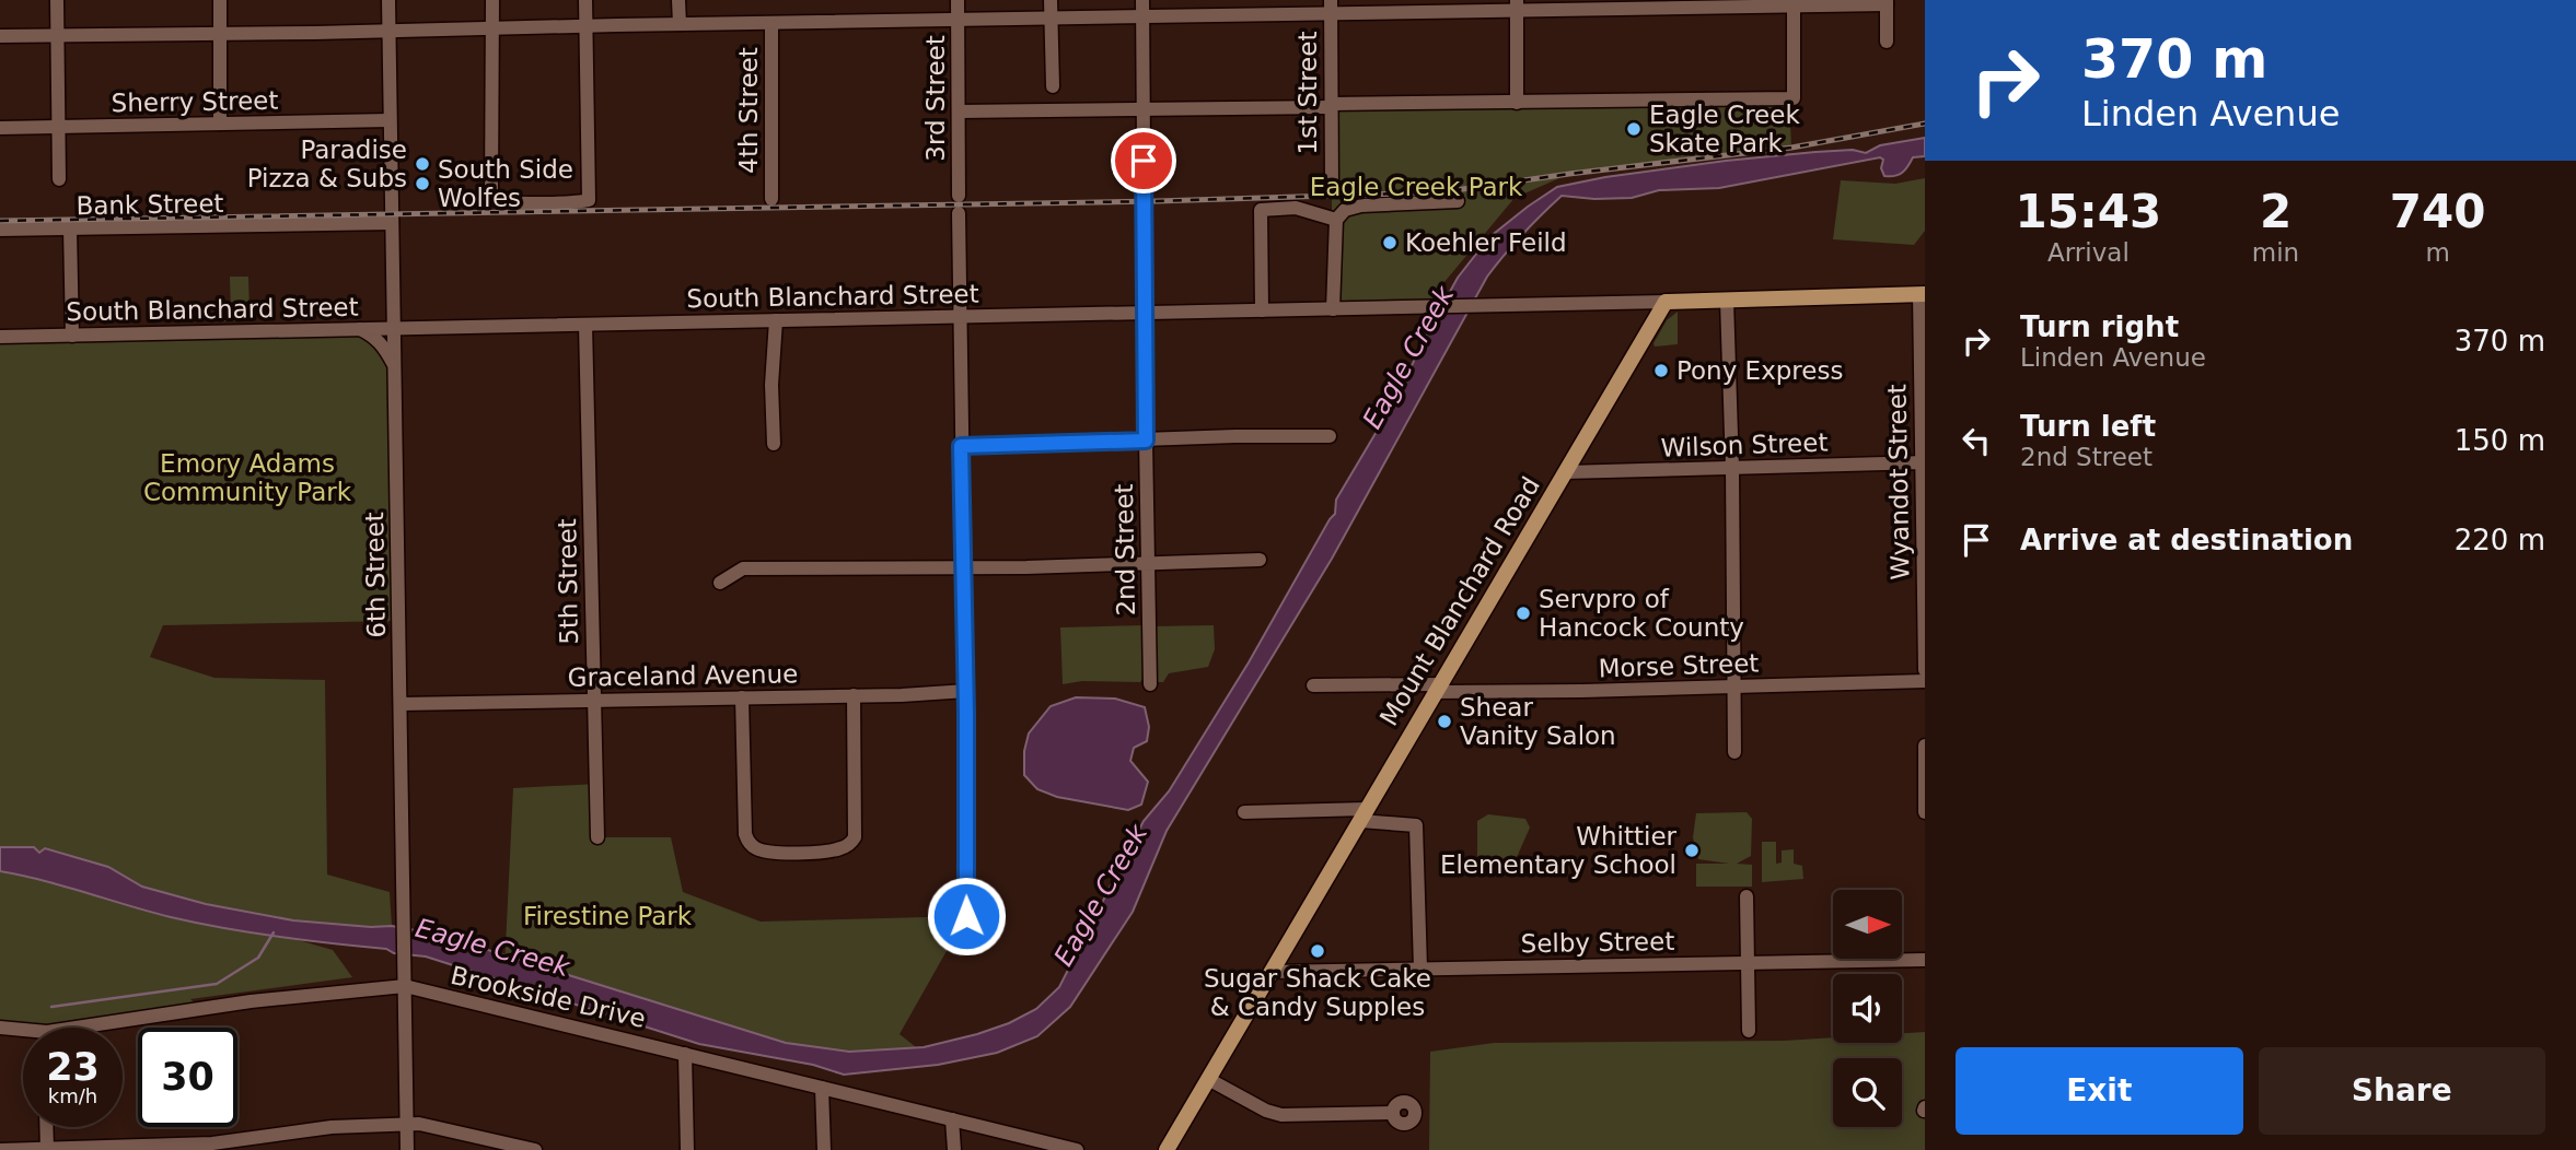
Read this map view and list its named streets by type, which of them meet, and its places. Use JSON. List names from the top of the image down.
{
  "streets": {
    "main road": ["Mount Blanchard Road"],
    "street": [
      "1st Street",
      "3rd Street",
      "Sherry Street",
      "4th Street",
      "Bank Street",
      "South Blanchard Street",
      "Wilson Street",
      "Wyandot Street",
      "2nd Street",
      "6th Street",
      "5th Street",
      "Morse Street",
      "Graceland Avenue",
      "Selby Street",
      "Brookside Drive"
    ]
  },
  "crossings": [
    ["Sherry Street", "6th Street"],
    ["Bank Street", "6th Street"],
    ["South Blanchard Street", "2nd Street"],
    ["South Blanchard Street", "6th Street"],
    ["South Blanchard Street", "5th Street"],
    ["South Blanchard Street", "Mount Blanchard Road"],
    ["Wilson Street", "Wyandot Street"],
    ["Wilson Street", "Mount Blanchard Road"],
    ["6th Street", "Graceland Avenue"],
    ["6th Street", "Brookside Drive"],
    ["5th Street", "Graceland Avenue"],
    ["Mount Blanchard Road", "Morse Street"],
    ["Mount Blanchard Road", "Selby Street"]
  ],
  "water": ["Eagle Creek"],
  "parks": ["Eagle Creek Park", "Emory Adams Community Park", "Firestine Park"],
  "places": [
    "Eagle Creek Skate Park",
    "Paradise Pizza & Subs",
    "South Side Wolfes",
    "Koehler Feild",
    "Pony Express",
    "Servpro of Hancock County",
    "Shear Vanity Salon",
    "Whittier Elementary School",
    "Sugar Shack Cake & Candy Supples"
  ],
  "north": "right",
  "page": {
    "turn": ["370 m", "Linden Avenue"],
    "eta": [
      "15:43",
      "Arrival",
      "2",
      "min",
      "740",
      "m"
    ],
    "list": [
      {
        "name": "Turn right",
        "note": "Linden Avenue",
        "value": "370 m"
      },
      {
        "name": "Turn left",
        "note": "2nd Street",
        "value": "150 m"
      },
      {
        "name": "Arrive at destination",
        "value": "220 m"
      }
    ],
    "speed": "23 km/h",
    "limit": "30",
    "buttons": ["Exit", "Share"]
  }
}
